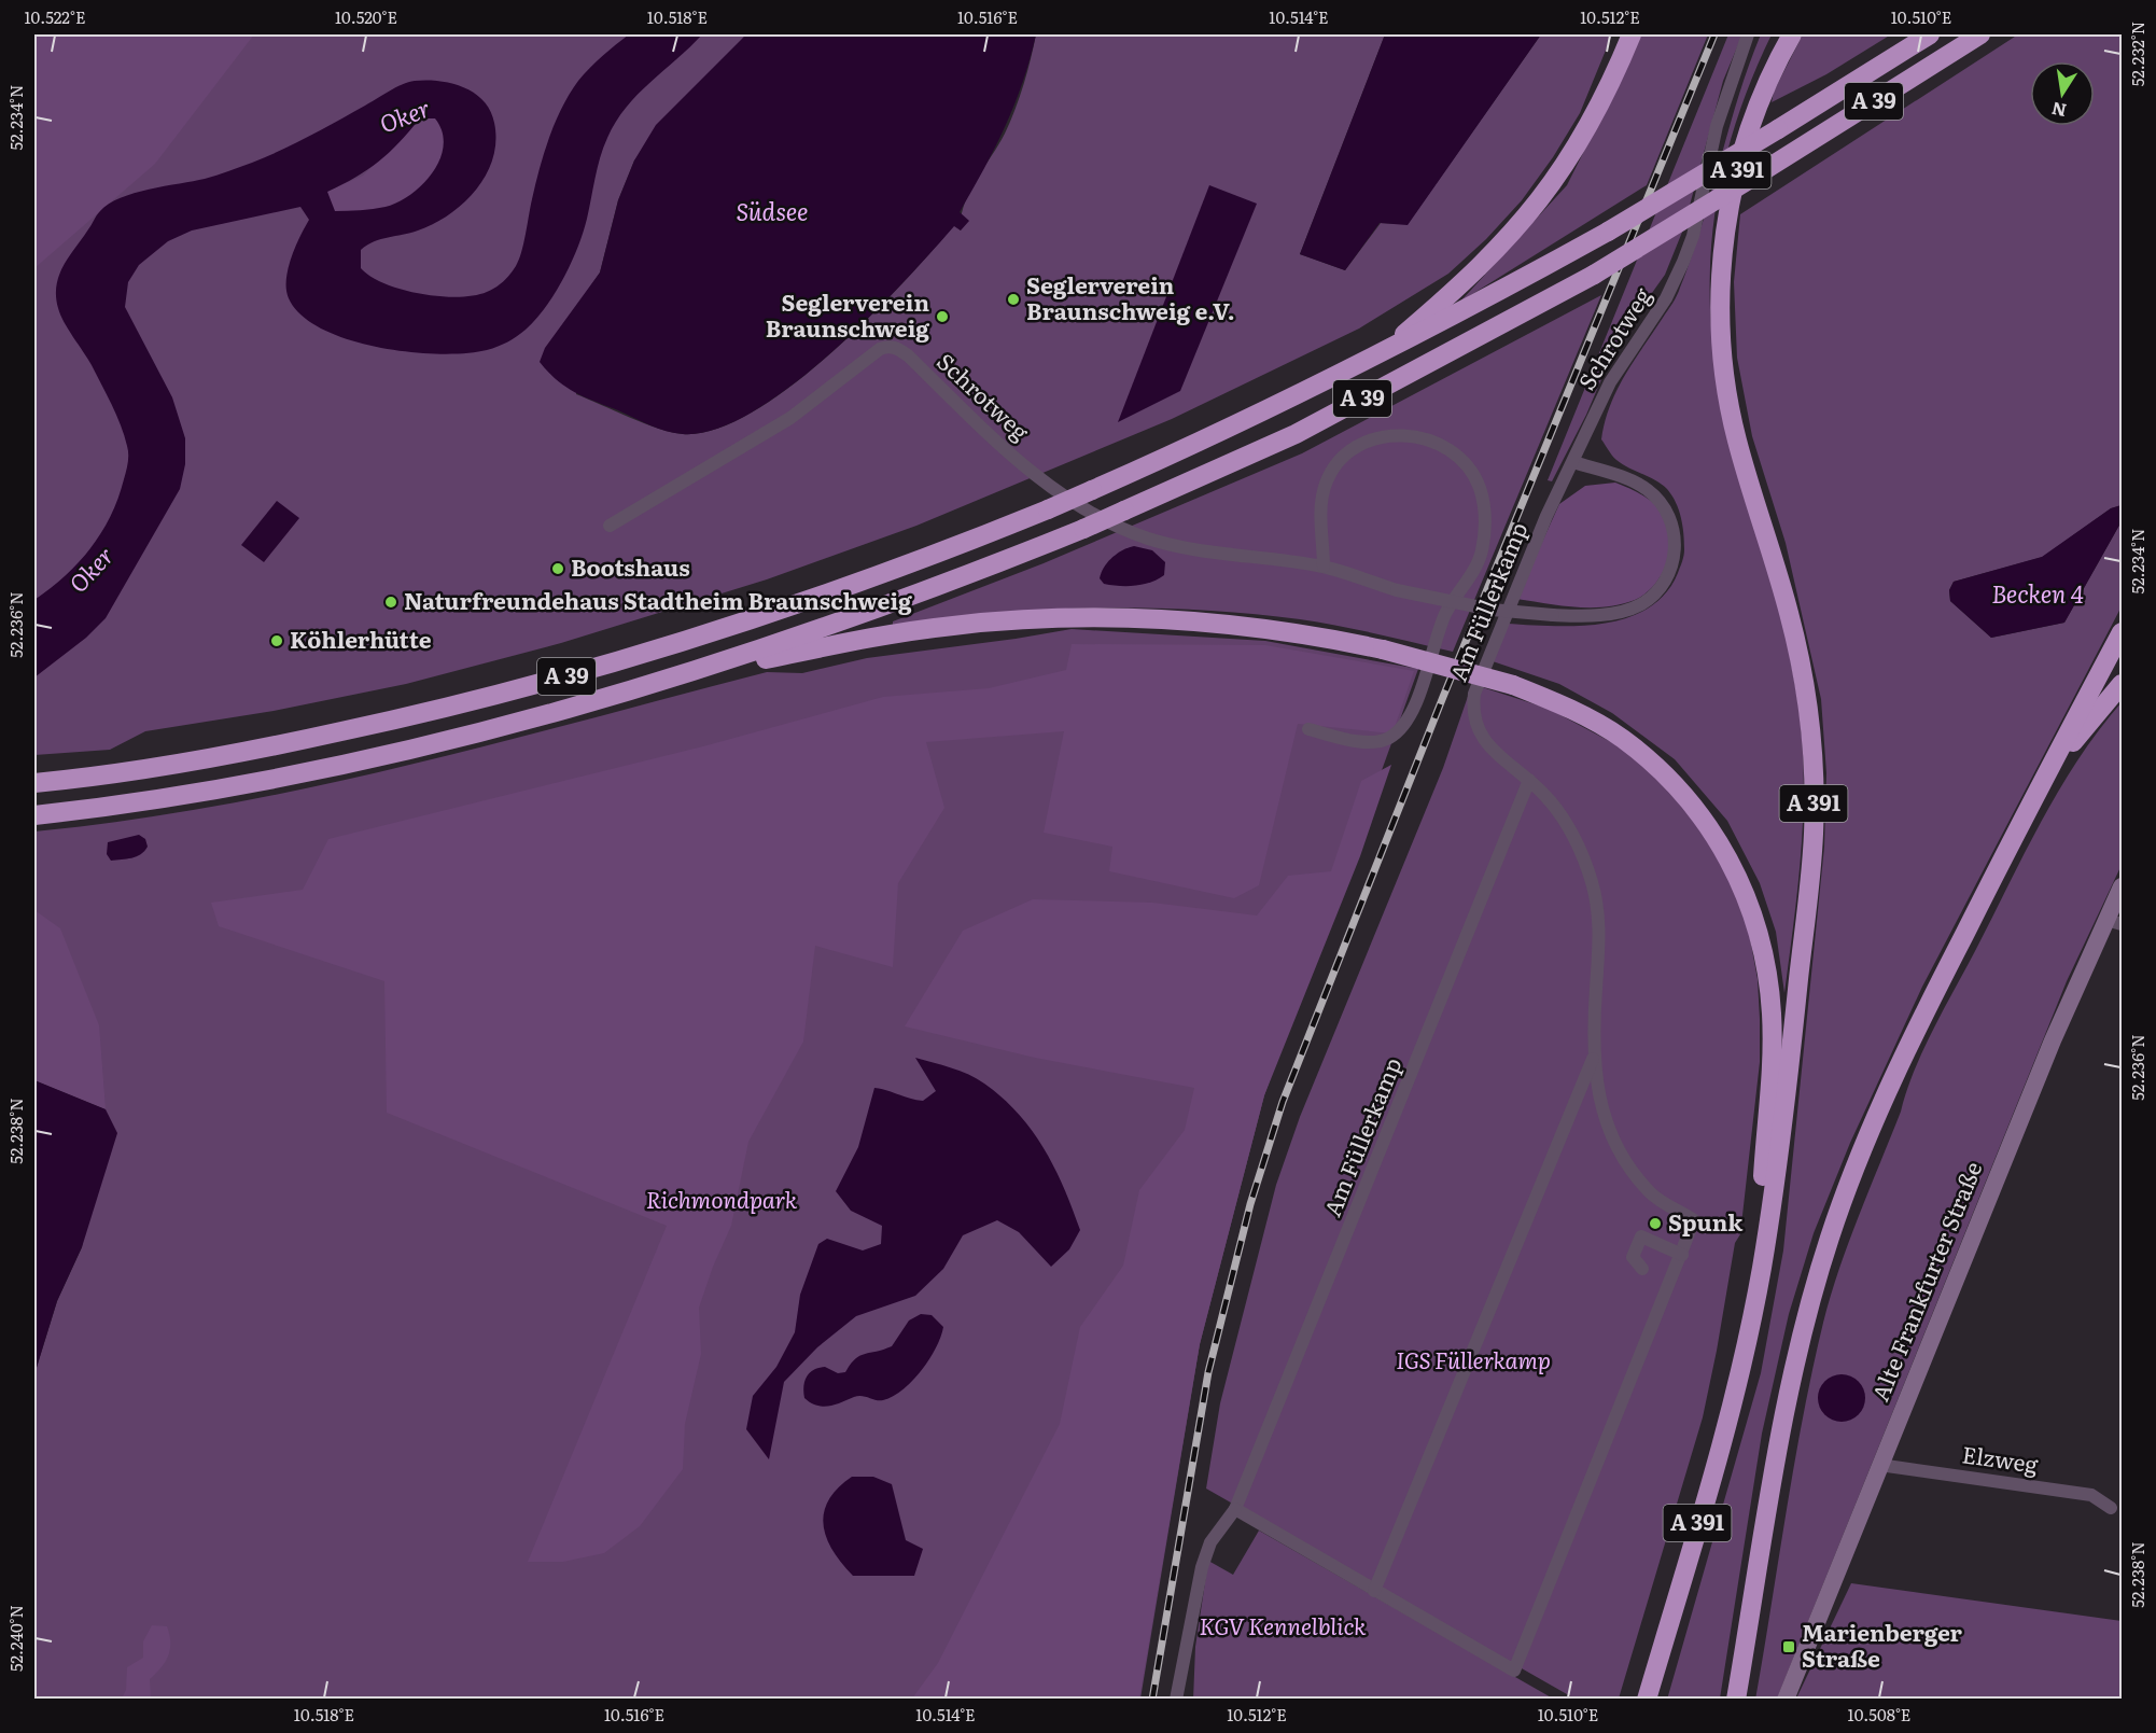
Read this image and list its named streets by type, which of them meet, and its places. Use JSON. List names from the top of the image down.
{
  "streets": {
    "highway": ["A 39", "A 391"],
    "street": [
      "Schrotweg",
      "Am Füllerkamp",
      "Alte Frankfurter Straße",
      "Elzweg"
    ]
  },
  "crossings": [
    ["Schrotweg", "Am Füllerkamp"],
    ["Alte Frankfurter Straße", "Elzweg"]
  ],
  "water": ["Oker", "Südsee", "Becken 4"],
  "parks": ["Richmondpark", "IGS Füllerkamp", "KGV Kennelblick"],
  "places": {
    "other": [
      "Seglerverein Braunschweig e.V.",
      "Seglerverein Braunschweig",
      "Bootshaus",
      "Naturfreundehaus Stadtheim Braunschweig",
      "Köhlerhütte",
      "Spunk"
    ],
    "transit": ["Marienberger Straße"]
  },
  "north": "bottom",
  "coordinates": [
    "10.522°E",
    "10.520°E",
    "10.518°E",
    "10.516°E",
    "10.514°E",
    "10.512°E",
    "10.510°E",
    "52.232°N",
    "52.234°N",
    "52.236°N",
    "52.238°N",
    "52.240°N",
    "10.508°E"
  ]
}
